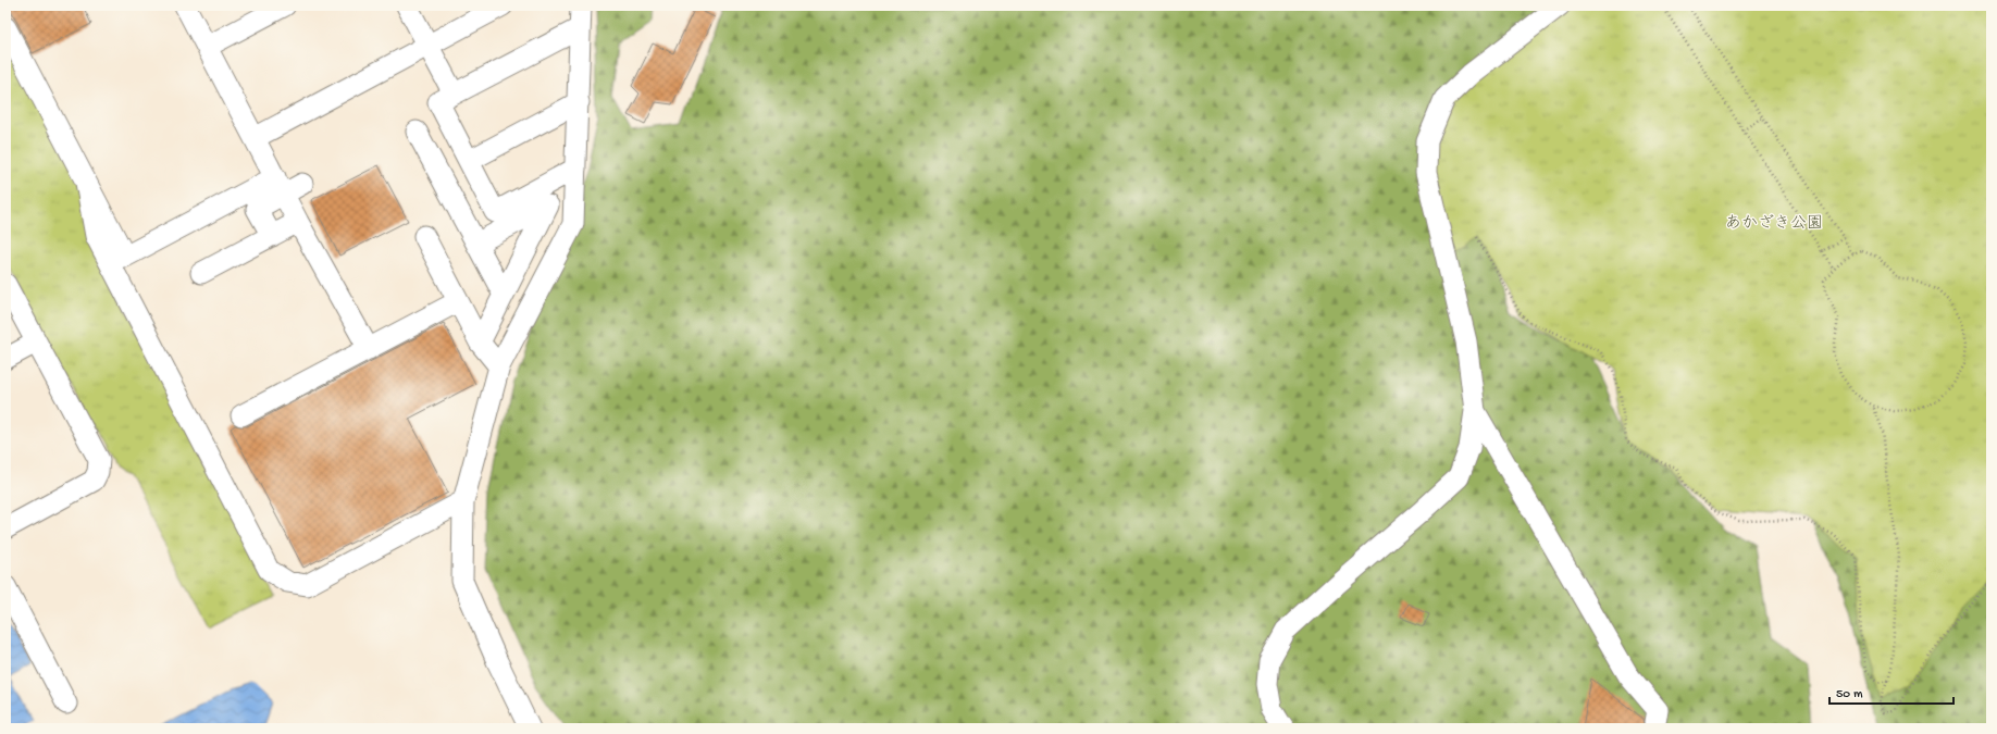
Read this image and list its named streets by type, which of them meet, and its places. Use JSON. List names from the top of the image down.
{
  "parks": ["あかざき公園"],
  "scale_bar": "50 m"
}
